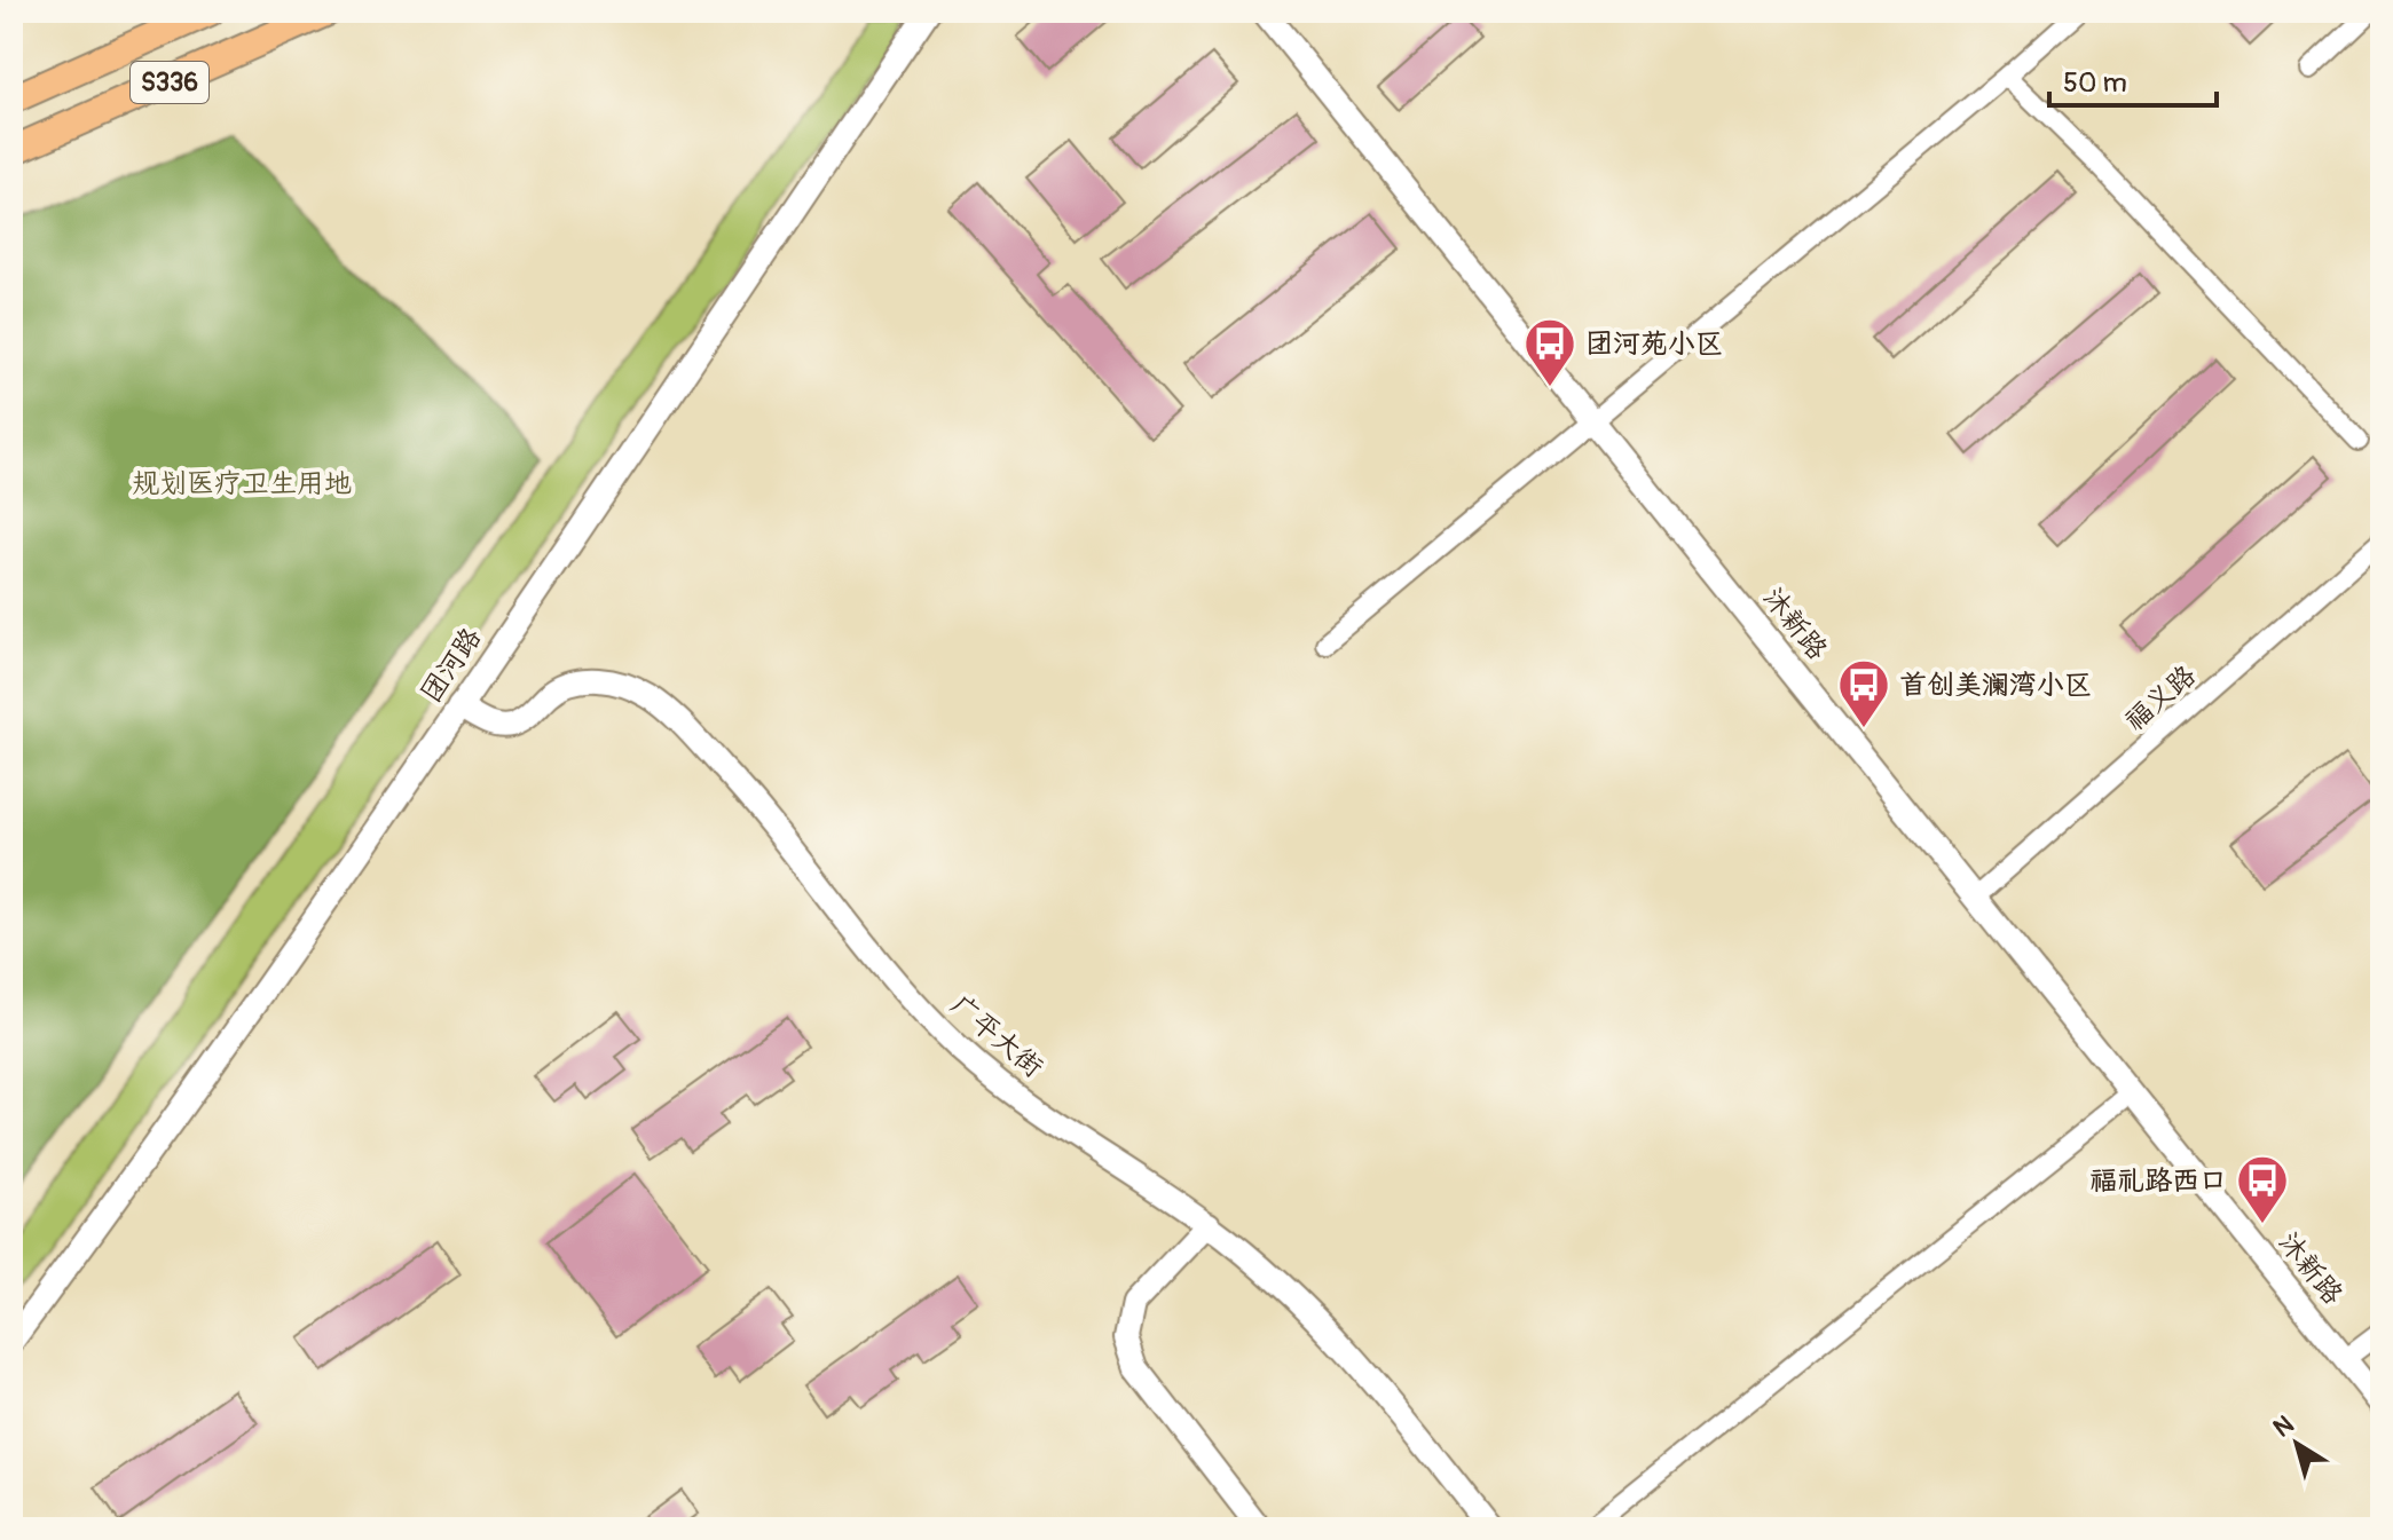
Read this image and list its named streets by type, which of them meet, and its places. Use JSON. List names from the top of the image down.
{
  "streets": {
    "main road": ["S336"],
    "street": [
      "沐新路",
      "团河路",
      "福义路",
      "广平大街"
    ]
  },
  "crossings": [
    ["沐新路", "福义路"],
    ["团河路", "广平大街"]
  ],
  "parks": ["规划医疗卫生用地"],
  "places": {
    "bus stop": ["团河苑小区", "首创美澜湾小区", "福礼路西口"]
  },
  "scale_bar": "50 m",
  "north": "top left"
}
